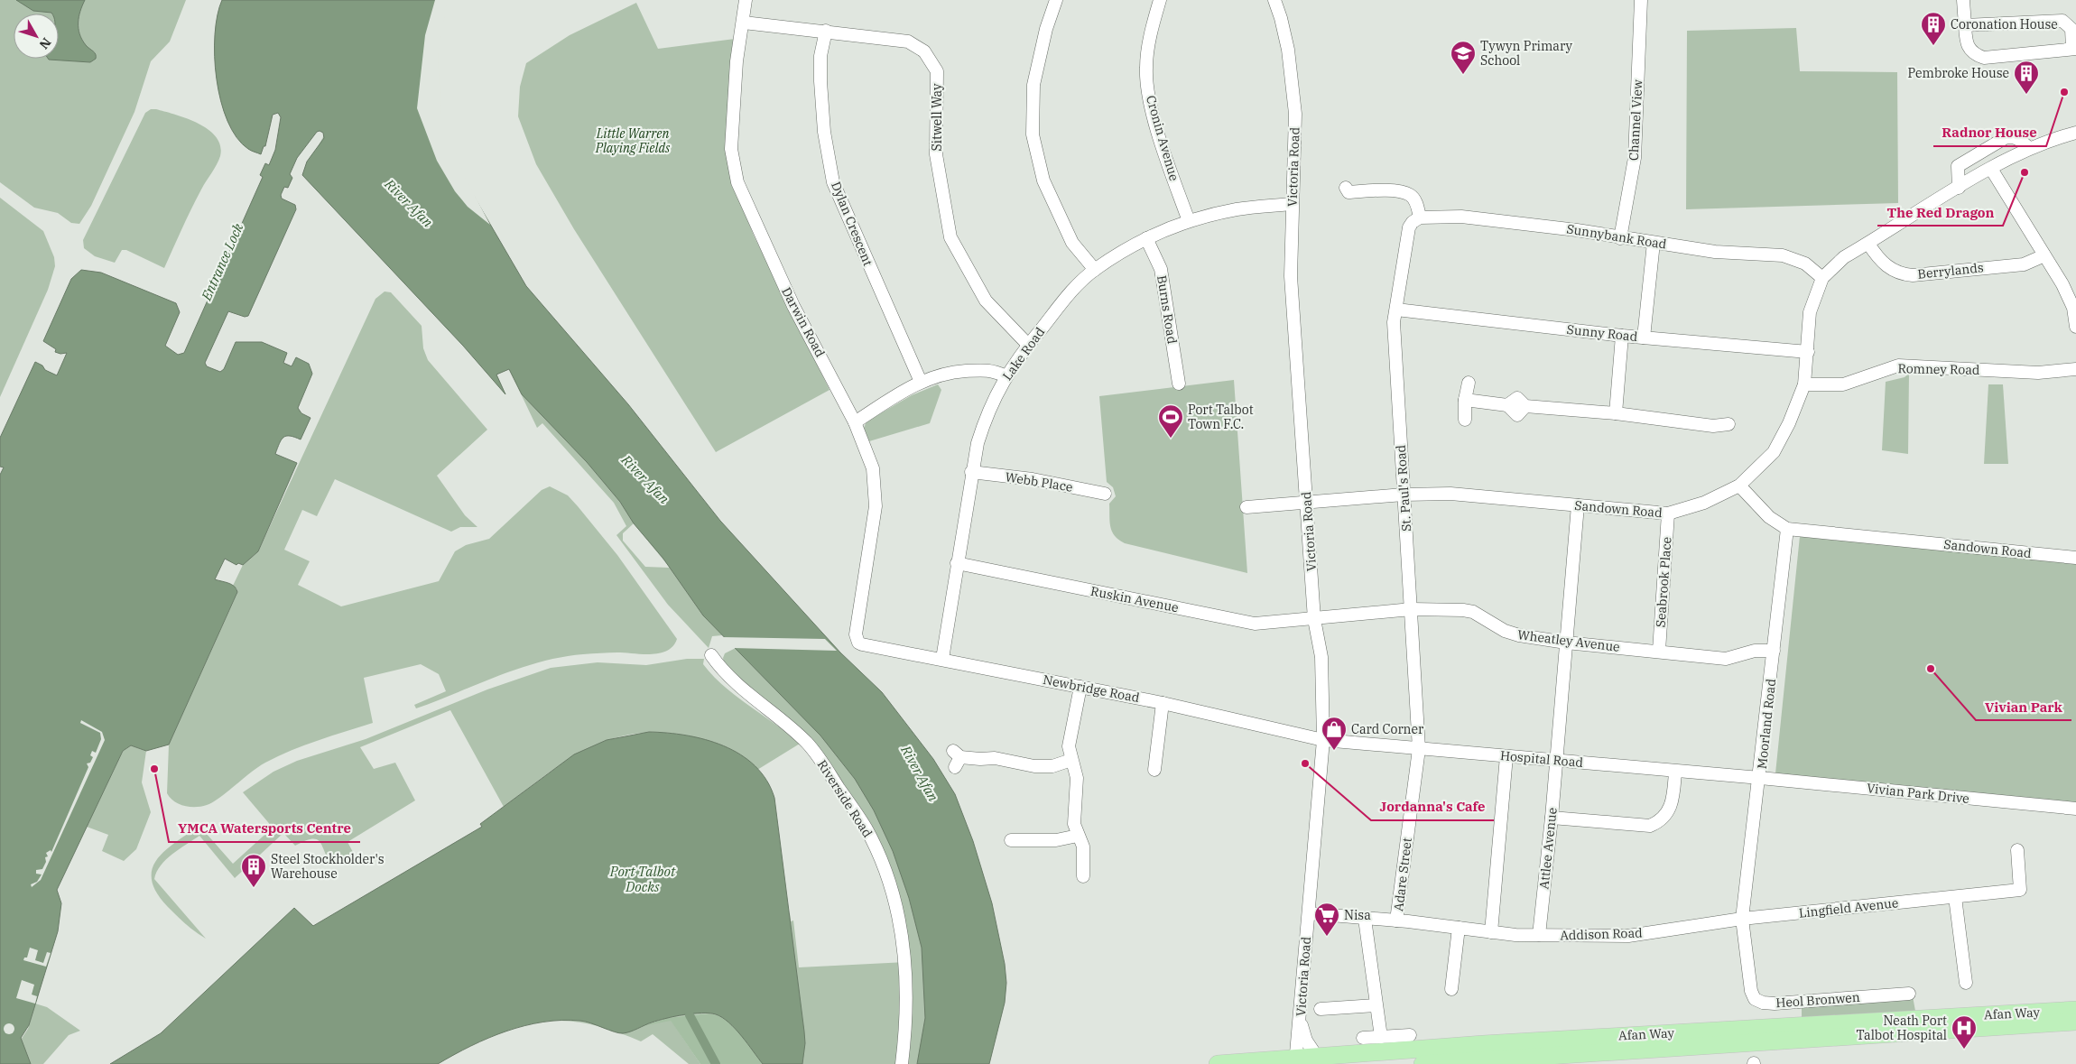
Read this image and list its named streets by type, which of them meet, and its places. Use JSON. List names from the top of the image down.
{
  "streets": {
    "main road": ["Afan Way"],
    "street": [
      "Sitwell Way",
      "Channel View",
      "Cronin Avenue",
      "Victoria Road",
      "Dylan Crescent",
      "Sunnybank Road",
      "Berrylands",
      "Burns Road",
      "Darwin Road",
      "Sunny Road",
      "Lake Road",
      "Romney Road",
      "Webb Place",
      "St. Paul's Road",
      "Sandown Road",
      "Seabrook Place",
      "Ruskin Avenue",
      "Wheatley Avenue",
      "Newbridge Road",
      "Moorland Road",
      "Hospital Road",
      "Vivian Park Drive",
      "Riverside Road",
      "Attlee Avenue",
      "Adare Street",
      "Lingfield Avenue",
      "Addison Road",
      "Heol Bronwen"
    ]
  },
  "crossings": [
    ["Sitwell Way", "Dylan Crescent"],
    ["Sitwell Way", "Darwin Road"],
    ["Sitwell Way", "Lake Road"],
    ["Channel View", "Sunnybank Road"],
    ["Cronin Avenue", "Lake Road"],
    ["Victoria Road", "Lake Road"],
    ["Victoria Road", "Sandown Road"],
    ["Victoria Road", "Ruskin Avenue"],
    ["Victoria Road", "Wheatley Avenue"],
    ["Victoria Road", "Newbridge Road"],
    ["Victoria Road", "Hospital Road"],
    ["Victoria Road", "Addison Road"],
    ["Victoria Road", "Afan Way"],
    ["Sunnybank Road", "St. Paul's Road"],
    ["Burns Road", "Lake Road"],
    ["Darwin Road", "Newbridge Road"],
    ["Sunny Road", "St. Paul's Road"],
    ["Lake Road", "Webb Place"],
    ["Lake Road", "Ruskin Avenue"],
    ["Lake Road", "Newbridge Road"],
    ["St. Paul's Road", "Sandown Road"],
    ["St. Paul's Road", "Wheatley Avenue"],
    ["St. Paul's Road", "Hospital Road"],
    ["St. Paul's Road", "Adare Street"],
    ["Sandown Road", "Seabrook Place"],
    ["Sandown Road", "Moorland Road"],
    ["Sandown Road", "Attlee Avenue"],
    ["Seabrook Place", "Wheatley Avenue"],
    ["Ruskin Avenue", "Wheatley Avenue"],
    ["Wheatley Avenue", "Moorland Road"],
    ["Wheatley Avenue", "Attlee Avenue"],
    ["Newbridge Road", "Hospital Road"],
    ["Moorland Road", "Hospital Road"],
    ["Moorland Road", "Vivian Park Drive"],
    ["Moorland Road", "Lingfield Avenue"],
    ["Moorland Road", "Addison Road"],
    ["Moorland Road", "Heol Bronwen"],
    ["Hospital Road", "Vivian Park Drive"],
    ["Hospital Road", "Attlee Avenue"],
    ["Hospital Road", "Adare Street"],
    ["Attlee Avenue", "Addison Road"],
    ["Adare Street", "Addison Road"],
    ["Lingfield Avenue", "Addison Road"],
    ["Lingfield Avenue", "Heol Bronwen"],
    ["Addison Road", "Heol Bronwen"]
  ],
  "water": ["River Afan", "Entrance Lock", "Port Talbot Docks"],
  "parks": ["Little Warren Playing Fields"],
  "places": {
    "building": ["Coronation House", "Pembroke House", "Steel Stockholder's Warehouse"],
    "school or university": ["Tywyn Primary School"],
    "other": [
      "Radnor House",
      "The Red Dragon",
      "Vivian Park",
      "Jordanna's Cafe",
      "YMCA Watersports Centre"
    ],
    "sports": ["Port Talbot Town F.C."],
    "shop": ["Card Corner"],
    "supermarket": ["Nisa"],
    "hospital": ["Neath Port Talbot Hospital"]
  },
  "north": "bottom right"
}
